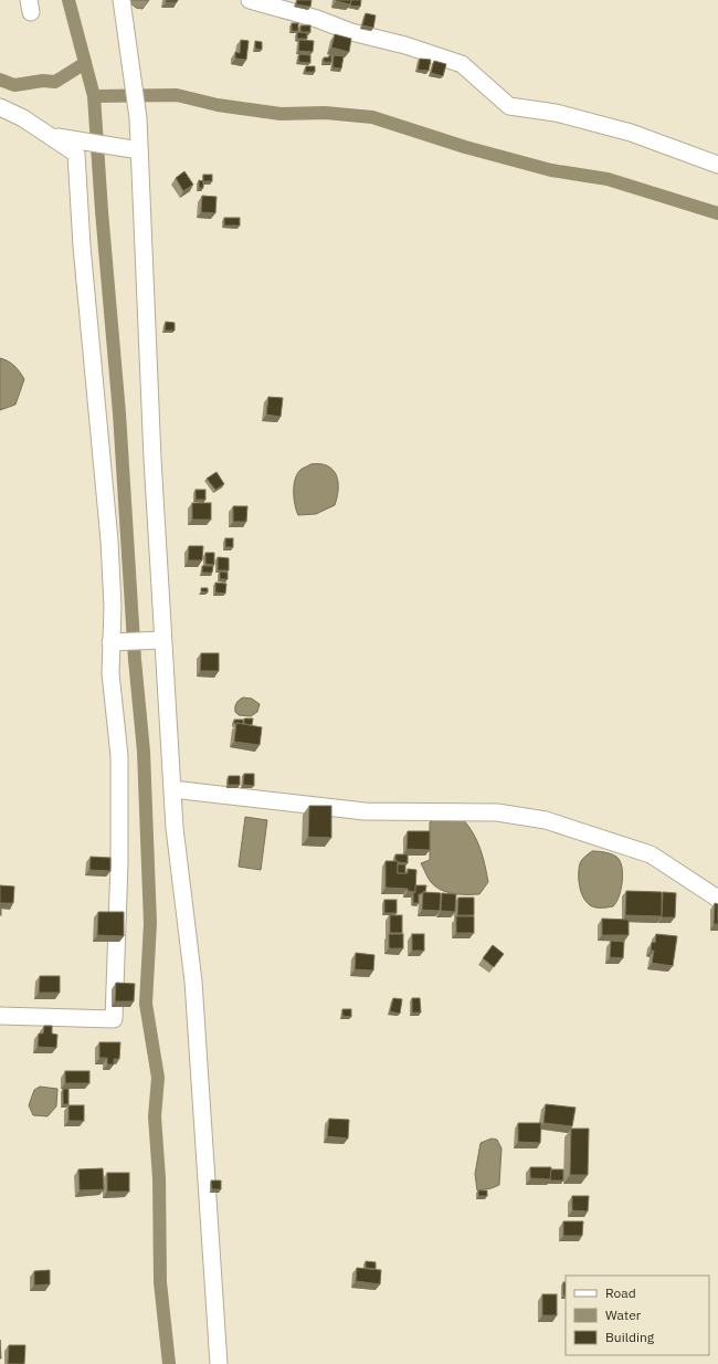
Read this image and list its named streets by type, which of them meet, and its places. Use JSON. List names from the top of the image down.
{
  "legend": ["Road", "Water", "Building"]
}
